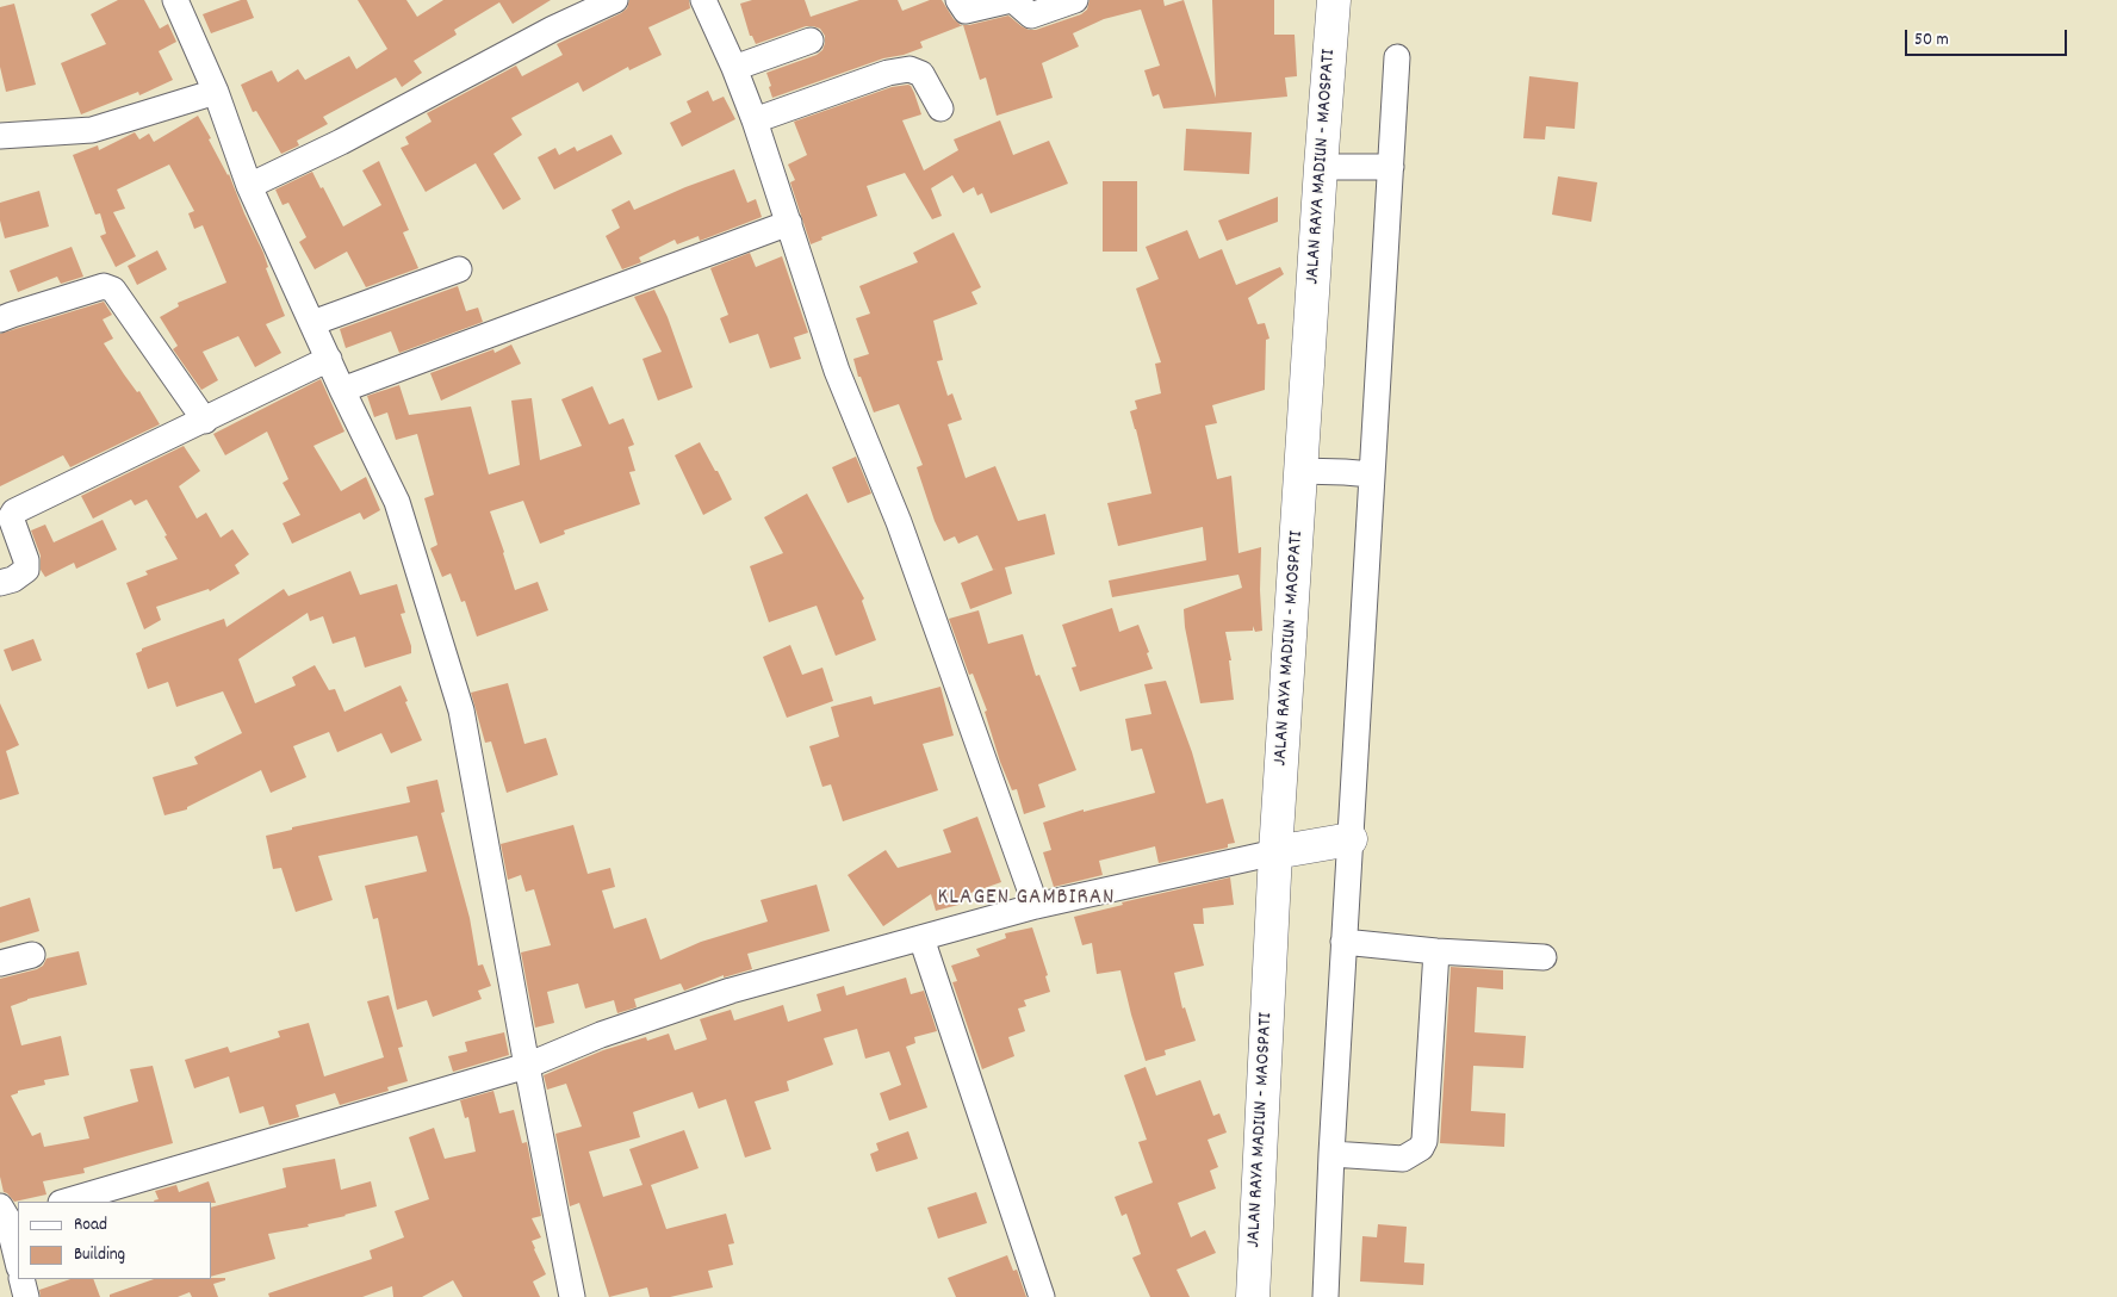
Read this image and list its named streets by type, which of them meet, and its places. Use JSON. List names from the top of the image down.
{
  "streets": {
    "highway": ["JALAN RAYA MADIUN - MAOSPATI"]
  },
  "districts": ["KLAGEN GAMBIRAN"],
  "legend": ["Road", "Building"],
  "scale_bar": "50 m"
}
